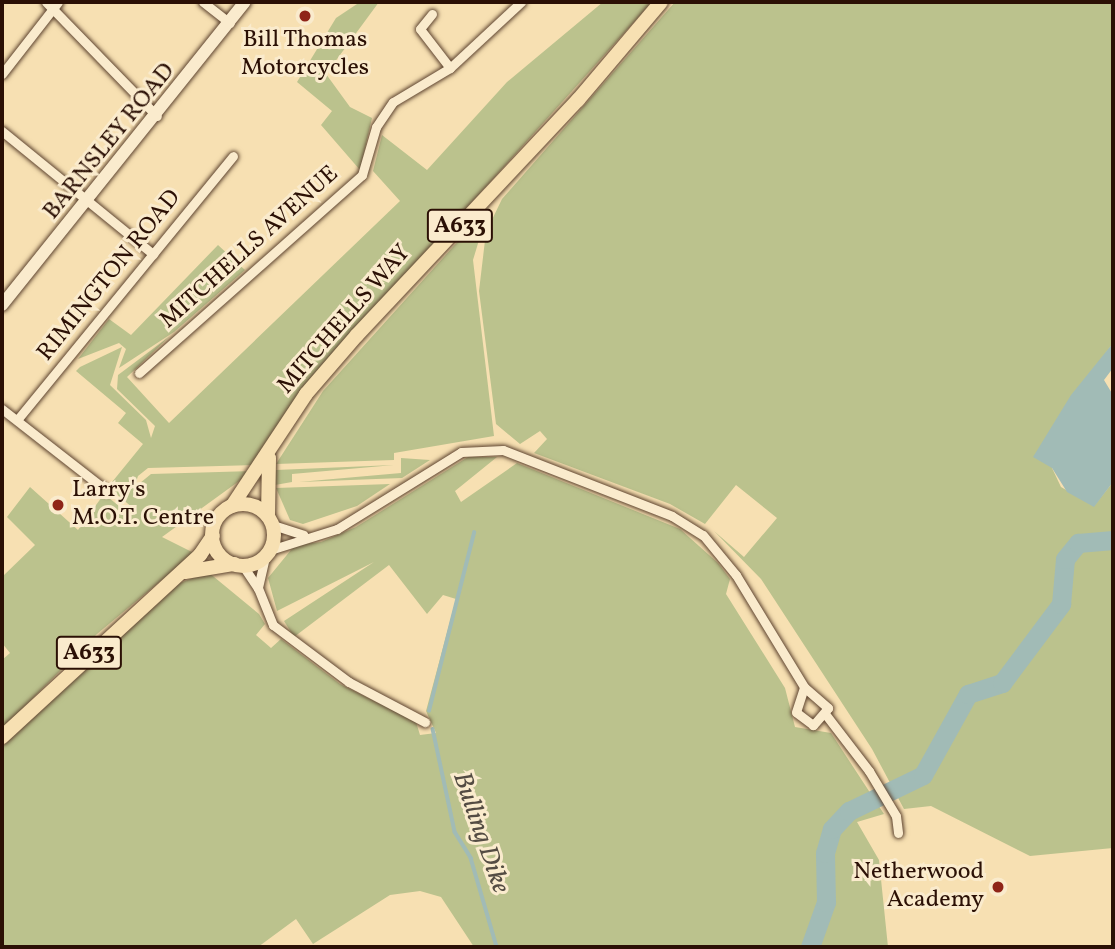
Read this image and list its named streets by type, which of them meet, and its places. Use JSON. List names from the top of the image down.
{
  "streets": {
    "main road": ["A633", "MITCHELLS WAY"],
    "street": ["BARNSLEY ROAD", "MITCHELLS AVENUE", "RIMINGTON ROAD"]
  },
  "water": ["Bulling Dike"],
  "places": ["Bill Thomas Motorcycles", "Larry's M.O.T. Centre", "Netherwood Academy"]
}
